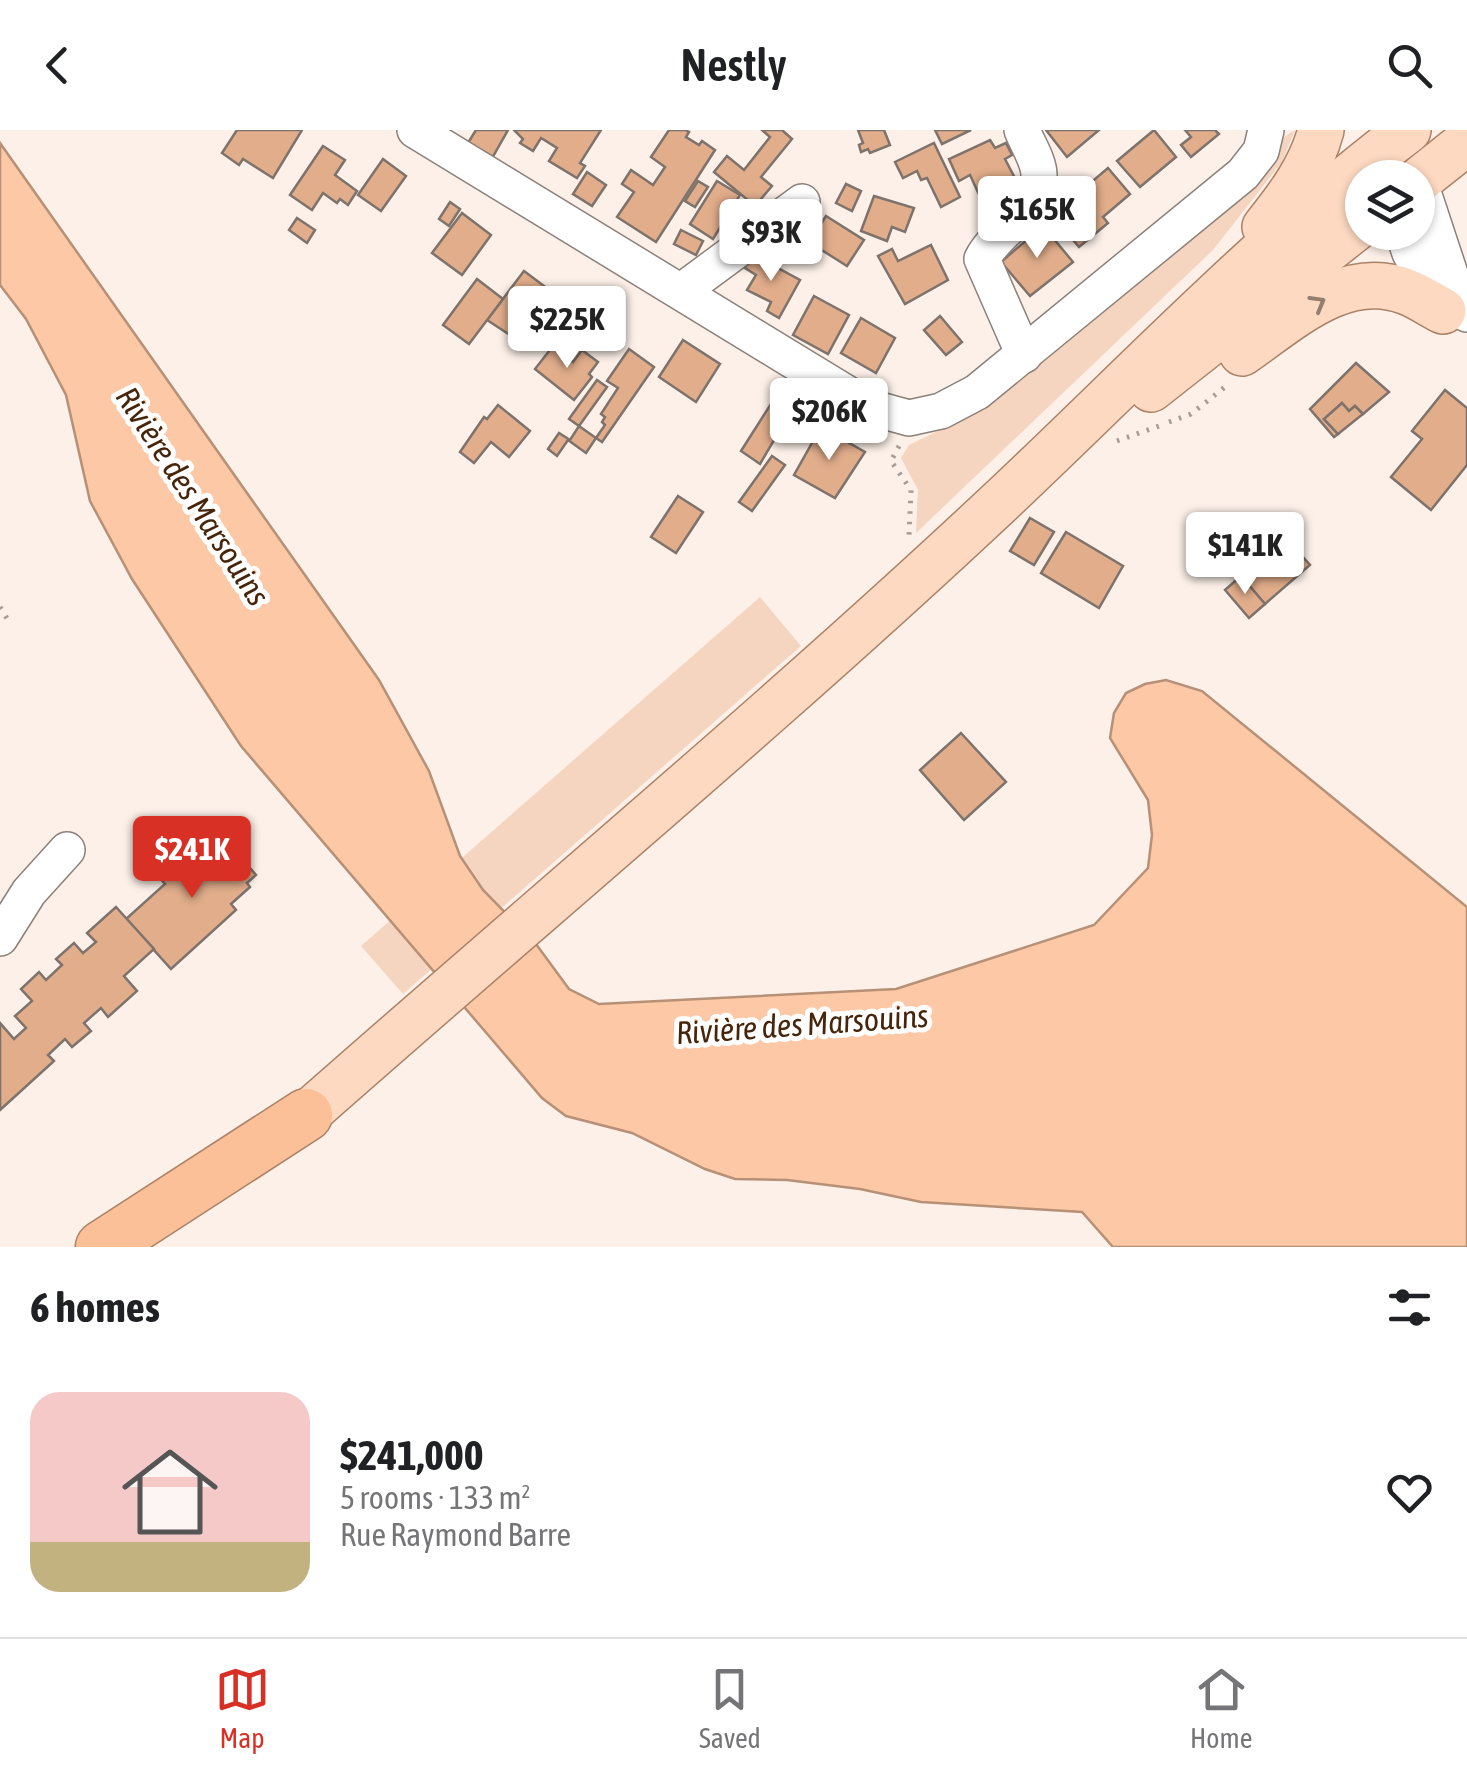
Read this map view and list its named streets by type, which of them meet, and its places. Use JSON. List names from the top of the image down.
{
  "water": ["Rivière des Marsouins"],
  "page": {
    "header": "Nestly",
    "price": [
      "$165K",
      "$93K",
      "$225K",
      "$206K",
      "$141K",
      "$241K"
    ],
    "heading": "6 homes",
    "list": [
      {
        "name": "$241,000",
        "note": "5 rooms · 133 m² · Rue Raymond Barre"
      }
    ],
    "tabs": ["Map", "Saved", "Home"]
  }
}
